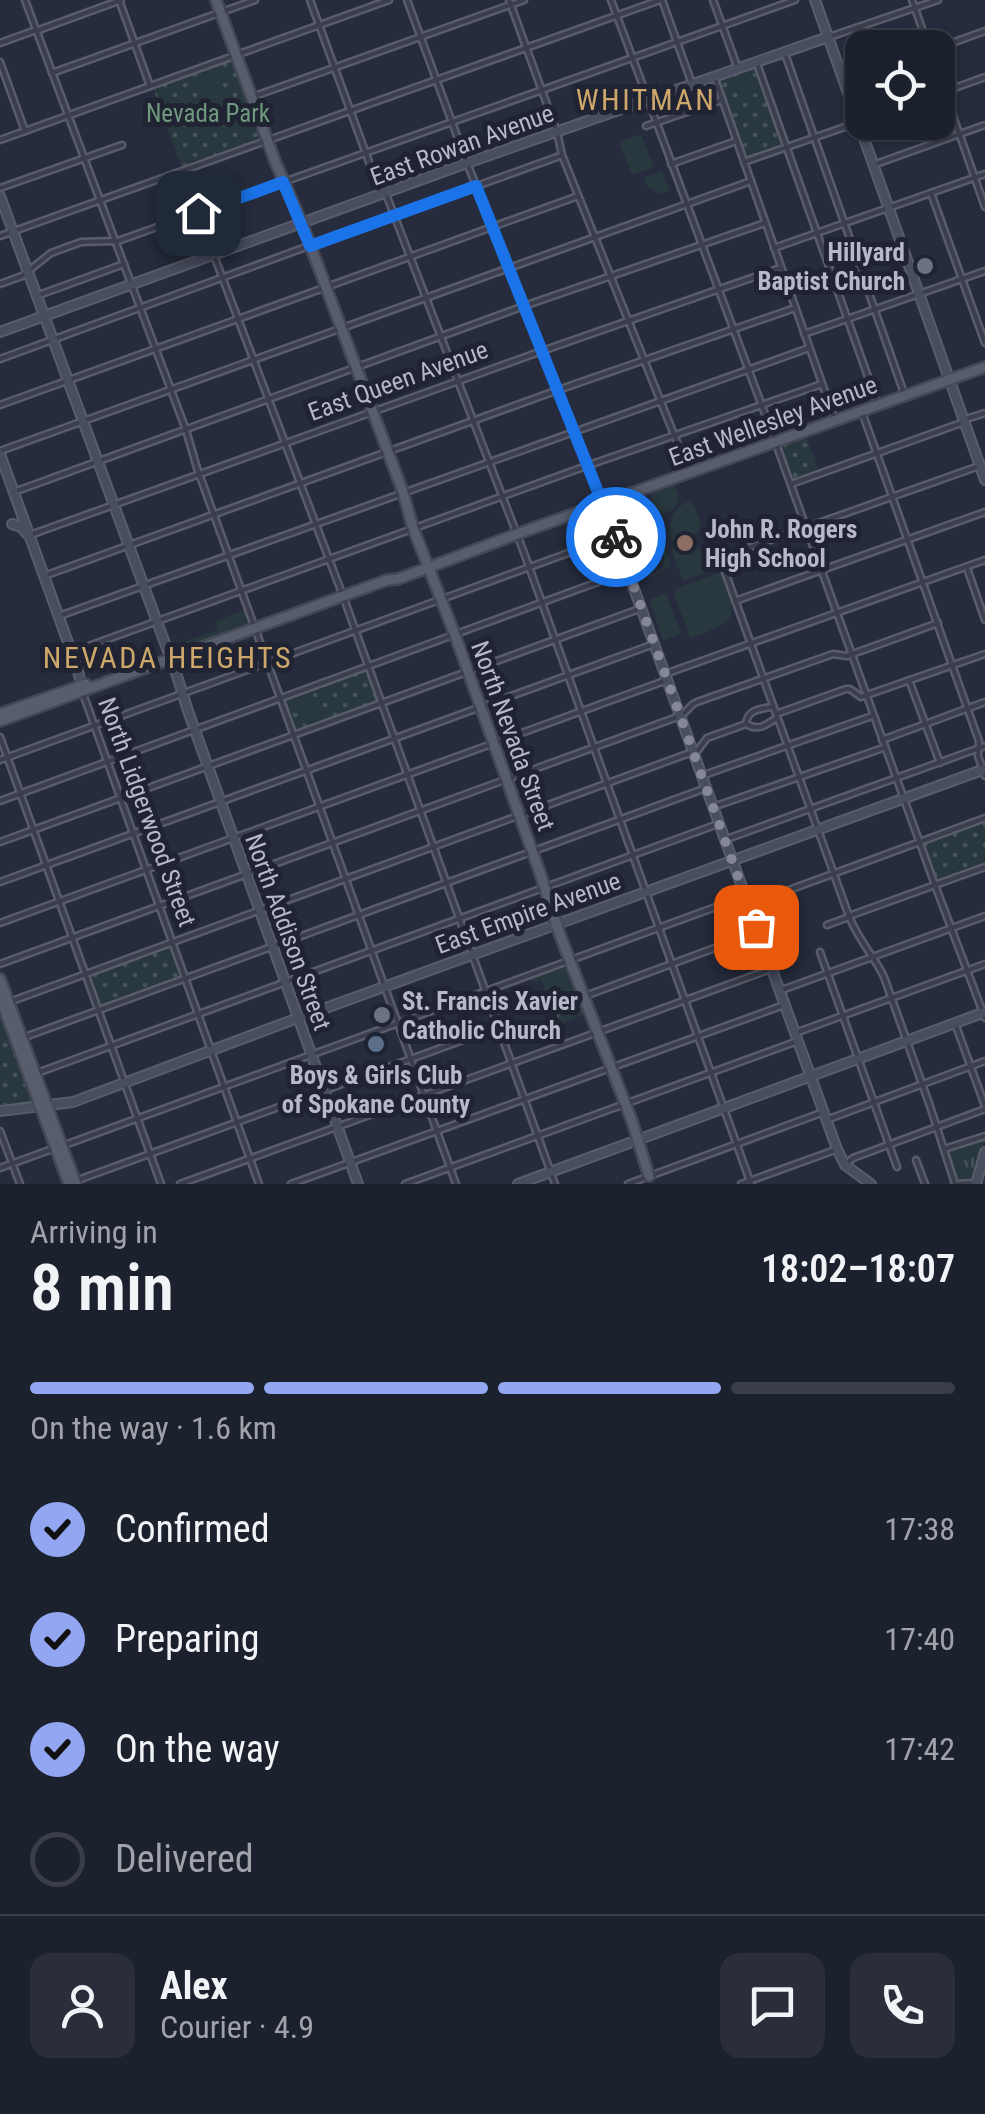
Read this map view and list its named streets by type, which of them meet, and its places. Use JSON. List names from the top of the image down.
{
  "streets": {
    "main road": ["East Wellesley Avenue", "North Nevada Street"],
    "street": [
      "East Rowan Avenue",
      "East Queen Avenue",
      "North Lidgerwood Street",
      "East Empire Avenue",
      "North Addison Street"
    ]
  },
  "crossings": [
    ["East Rowan Avenue", "North Nevada Street"],
    ["East Rowan Avenue", "North Addison Street"],
    ["East Queen Avenue", "North Nevada Street"],
    ["East Queen Avenue", "North Lidgerwood Street"],
    ["East Queen Avenue", "North Addison Street"],
    ["East Wellesley Avenue", "North Nevada Street"],
    ["East Wellesley Avenue", "North Lidgerwood Street"],
    ["East Wellesley Avenue", "North Addison Street"],
    ["North Nevada Street", "East Empire Avenue"],
    ["North Lidgerwood Street", "East Empire Avenue"],
    ["East Empire Avenue", "North Addison Street"]
  ],
  "districts": ["WHITMAN", "NEVADA HEIGHTS"],
  "parks": ["Nevada Park"],
  "places": [
    "Hillyard Baptist Church",
    "John R. Rogers High School",
    "St. Francis Xavier Catholic Church",
    "Boys & Girls Club of Spokane County"
  ],
  "page": {
    "heading": ["8 min", "Arriving in", "18:02–18:07"],
    "panel": ["Alex", "Courier · 4.9"],
    "bar": "On the way · 1.6 km",
    "list": [
      ["Confirmed", "17:38"],
      ["Preparing", "17:40"],
      ["On the way", "17:42"],
      "Delivered"
    ]
  }
}
